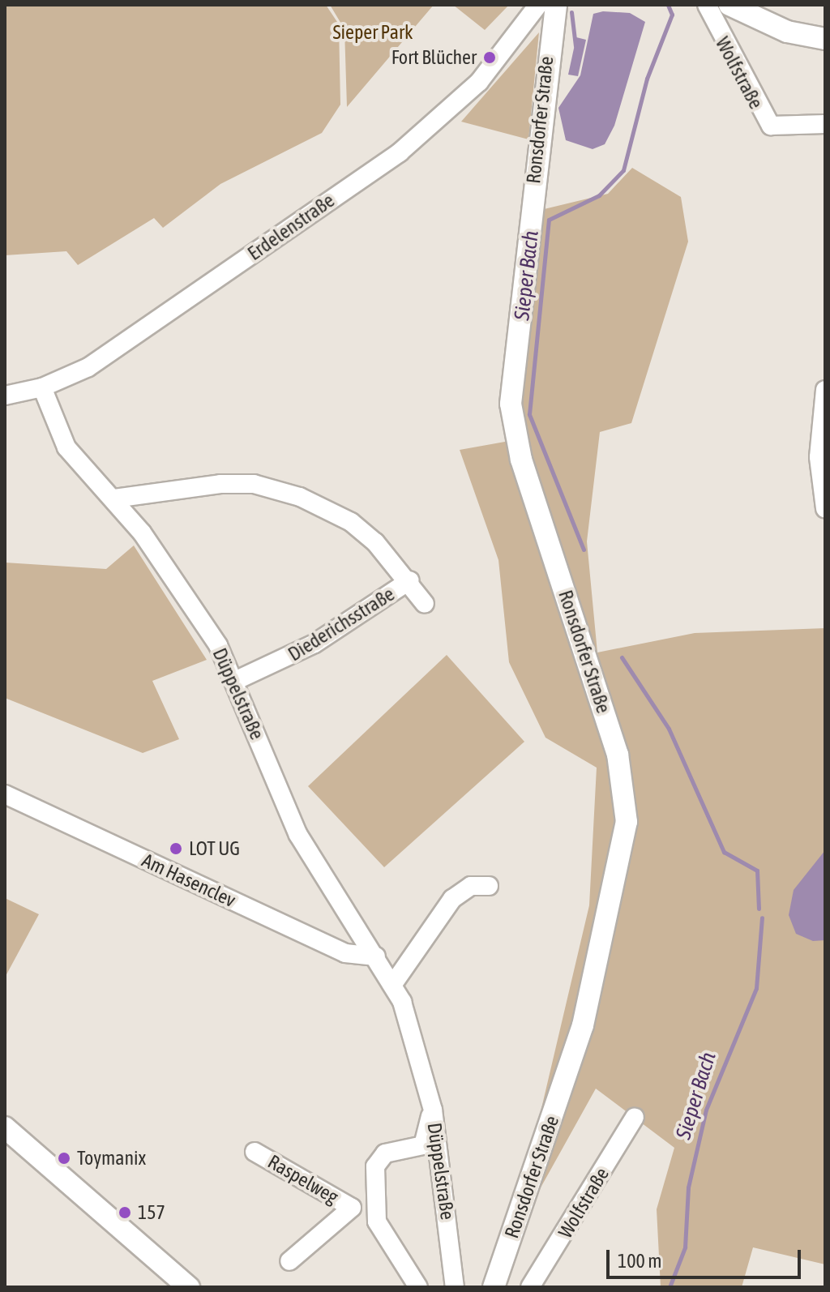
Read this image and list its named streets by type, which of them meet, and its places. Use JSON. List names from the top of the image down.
{
  "streets": {
    "main road": ["Ronsdorfer Straße"],
    "street": [
      "Wolfstraße",
      "Erdelenstraße",
      "Diederichsstraße",
      "Düppelstraße",
      "Am Hasenclev",
      "Raspelweg"
    ]
  },
  "crossings": [
    ["Erdelenstraße", "Düppelstraße"],
    ["Diederichsstraße", "Düppelstraße"],
    ["Düppelstraße", "Am Hasenclev"]
  ],
  "water": ["Sieper Bach"],
  "parks": ["Sieper Park"],
  "places": [
    "Fort Blücher",
    "LOT UG",
    "Toymanix",
    "157"
  ],
  "scale_bar": "100 m"
}
